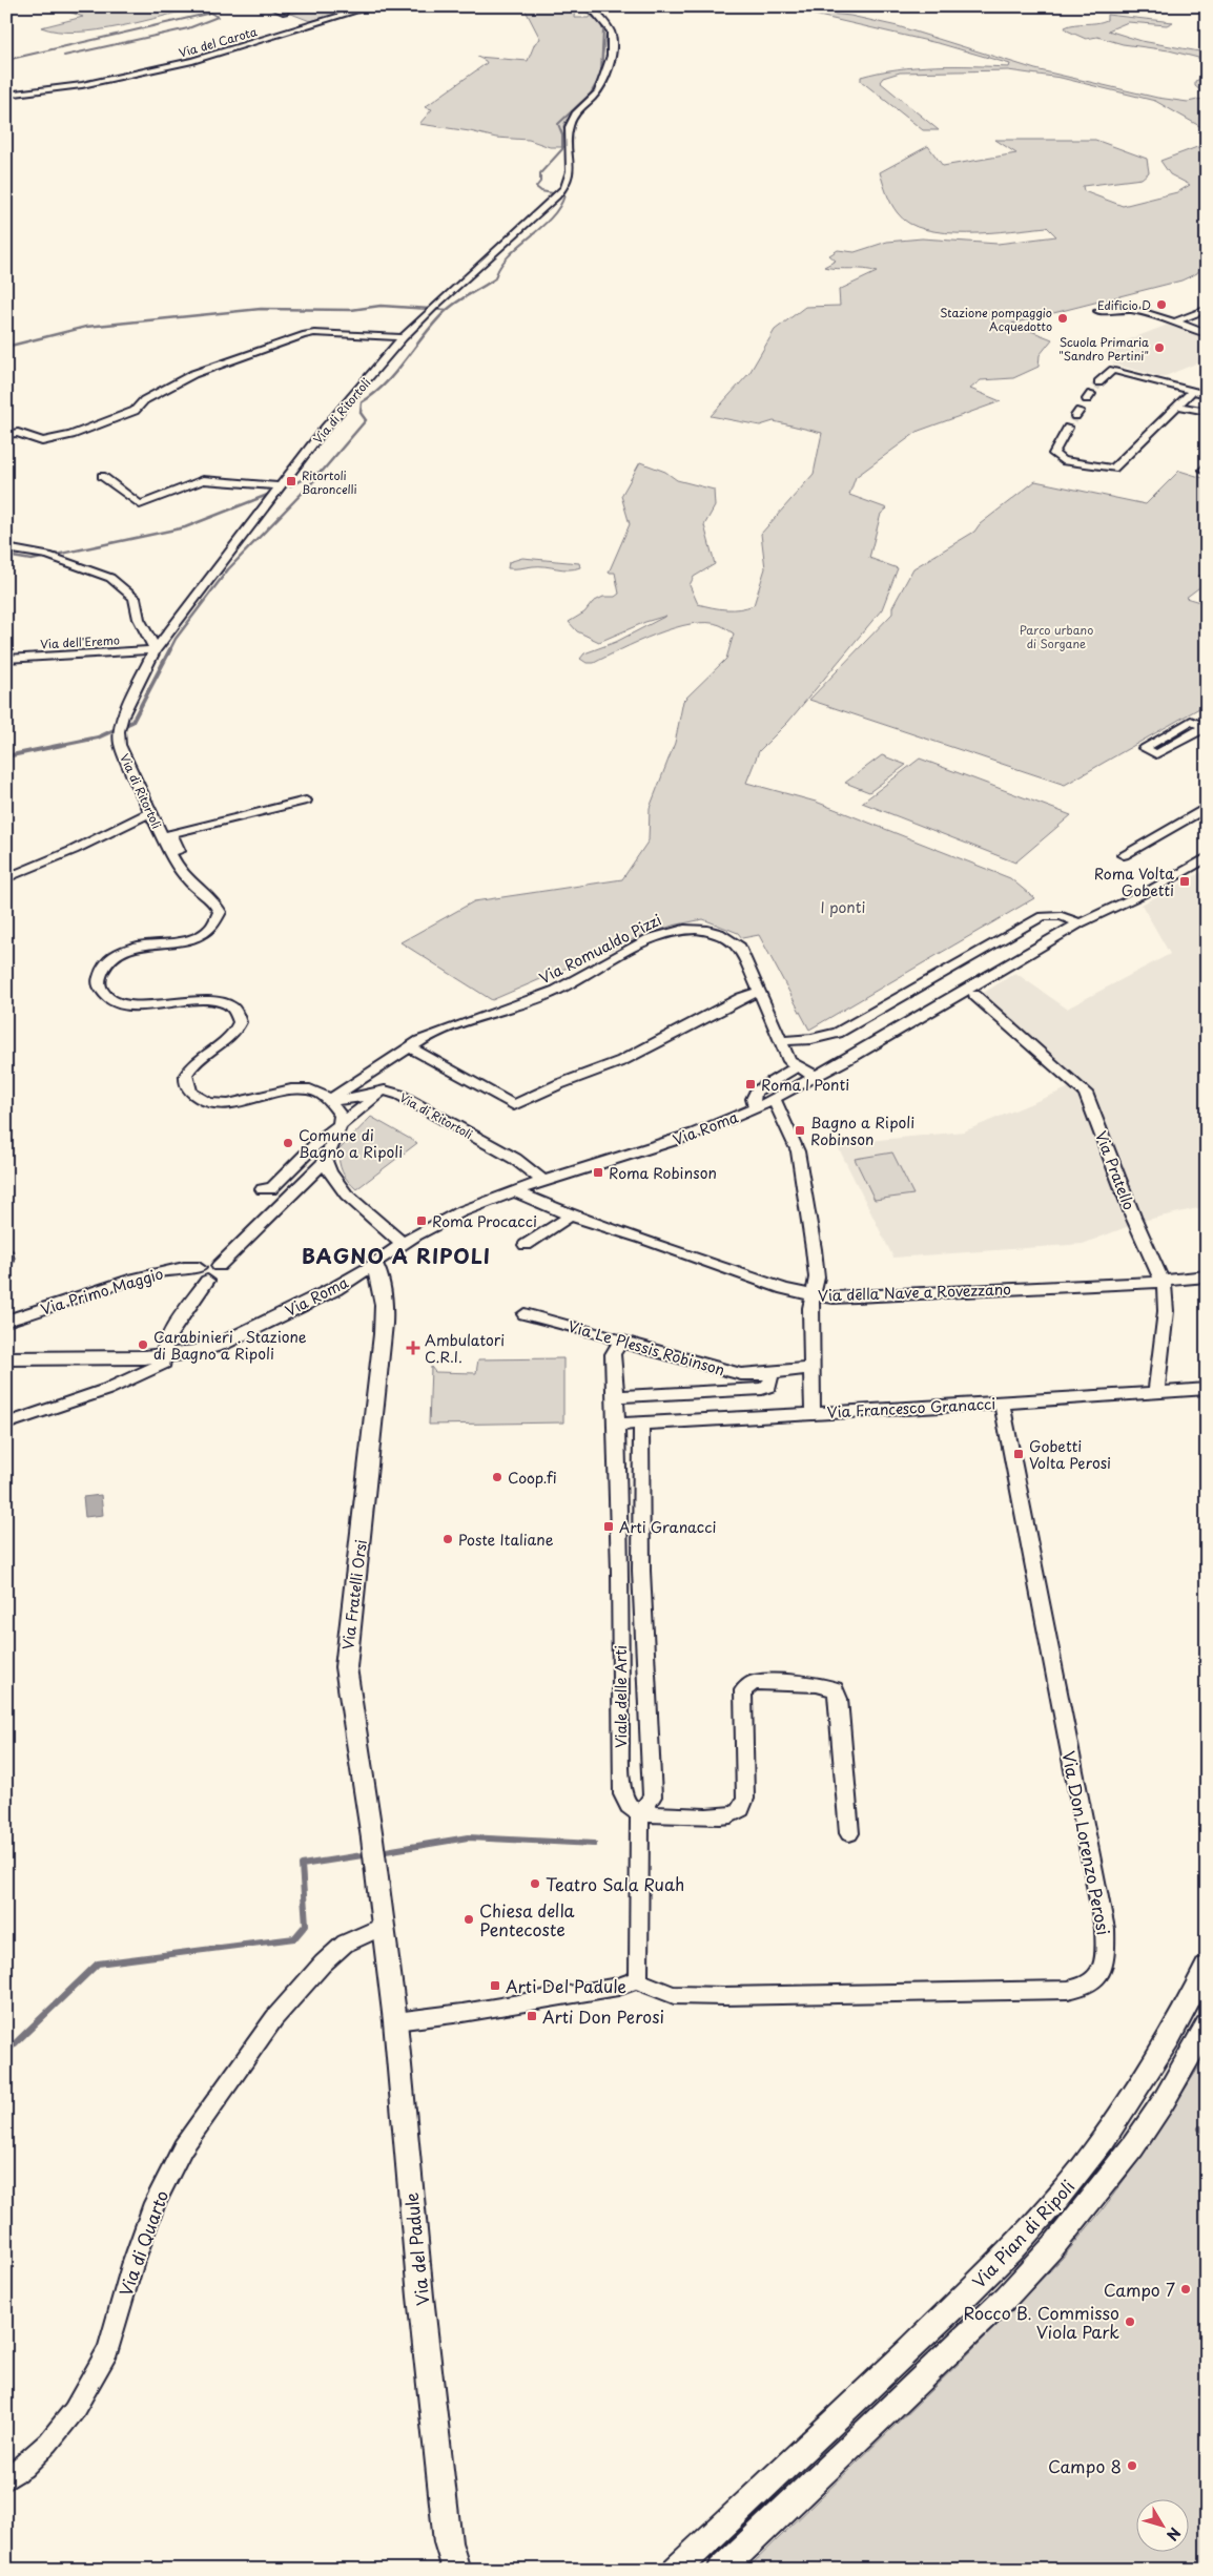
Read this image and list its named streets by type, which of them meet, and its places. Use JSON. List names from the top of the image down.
{
  "streets": {
    "main road": [
      "Via Roma",
      "Via Fratelli Orsi",
      "Via Pian di Ripoli",
      "Via del Padule"
    ],
    "street": [
      "Via del Carota",
      "Via di Ritortoli",
      "Via dell'Eremo",
      "Via Romualdo Pizzi",
      "Via Pratello",
      "Via Primo Maggio",
      "Via della Nave a Rovezzano",
      "Via Le Plessis Robinson",
      "Via Francesco Granacci",
      "Viale delle Arti",
      "Via Don Lorenzo Perosi",
      "Via di Quarto"
    ]
  },
  "crossings": [
    ["Via di Ritortoli", "Via dell'Eremo"],
    ["Via di Ritortoli", "Via Romualdo Pizzi"],
    ["Via di Ritortoli", "Via Roma"],
    ["Via Romualdo Pizzi", "Via Roma"],
    ["Via Roma", "Via della Nave a Rovezzano"],
    ["Via Roma", "Via Fratelli Orsi"],
    ["Via Pratello", "Via della Nave a Rovezzano"],
    ["Via Pratello", "Via Francesco Granacci"],
    ["Via Le Plessis Robinson", "Viale delle Arti"],
    ["Via Francesco Granacci", "Viale delle Arti"],
    ["Via Francesco Granacci", "Via Don Lorenzo Perosi"],
    ["Via Fratelli Orsi", "Via di Quarto"],
    ["Via Fratelli Orsi", "Via del Padule"],
    ["Viale delle Arti", "Via Don Lorenzo Perosi"],
    ["Via di Quarto", "Via del Padule"]
  ],
  "districts": ["BAGNO A RIPOLI"],
  "parks": ["Parco urbano di Sorgane", "I ponti"],
  "places": {
    "other": [
      "Edificio D",
      "Stazione pompaggio Acquedotto",
      "Scuola Primaria \"Sandro Pertini\"",
      "Comune di Bagno a Ripoli",
      "Carabinieri . Stazione di Bagno a Ripoli",
      "Coop.fi",
      "Poste Italiane",
      "Teatro Sala Ruah",
      "Chiesa della Pentecoste",
      "Campo 7",
      "Rocco B. Commisso Viola Park",
      "Campo 8"
    ],
    "transit": [
      "Ritortoli Baroncelli",
      "Roma Volta Gobetti",
      "Roma I Ponti",
      "Bagno a Ripoli Robinson",
      "Roma Robinson",
      "Roma Procacci",
      "Gobetti Volta Perosi",
      "Arti Granacci",
      "Arti Del Padule",
      "Arti Don Perosi"
    ],
    "health": ["Ambulatori C.R.I."]
  },
  "north": "bottom right"
}
